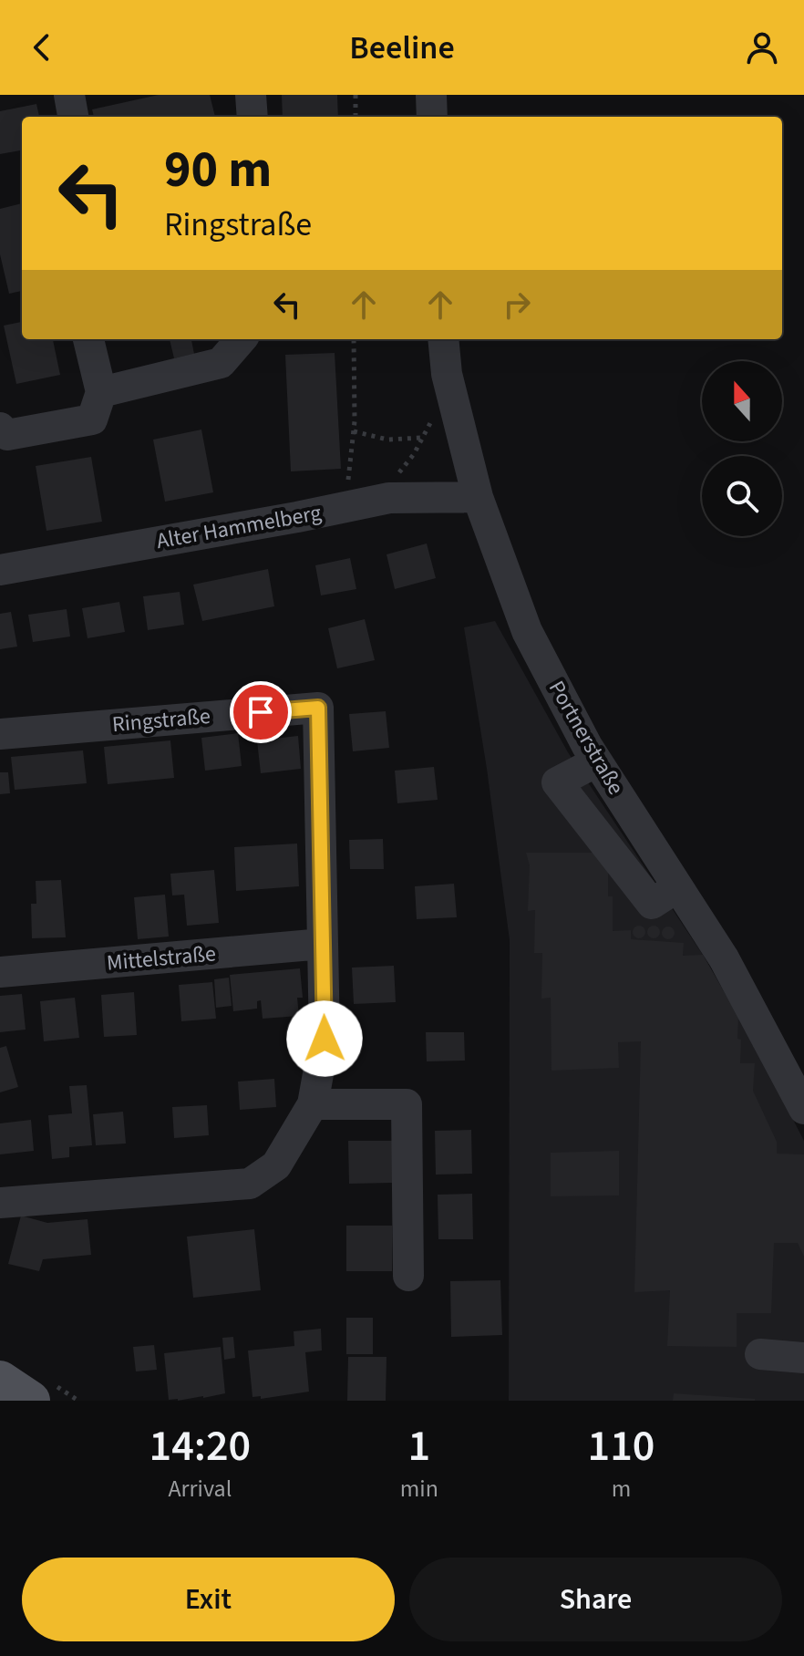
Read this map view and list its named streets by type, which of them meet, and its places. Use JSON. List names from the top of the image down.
{
  "streets": {
    "street": [
      "Alter Hammelberg",
      "Ringstraße",
      "Portnerstraße",
      "Mittelstraße"
    ]
  },
  "crossings": [
    ["Alter Hammelberg", "Portnerstraße"],
    ["Ringstraße", "Mittelstraße"]
  ],
  "north": "top",
  "page": {
    "header": "Beeline",
    "turn": ["90 m", "Ringstraße"],
    "eta": [
      "14:20",
      "Arrival",
      "1",
      "min",
      "110",
      "m"
    ],
    "buttons": ["Exit", "Share"]
  }
}
